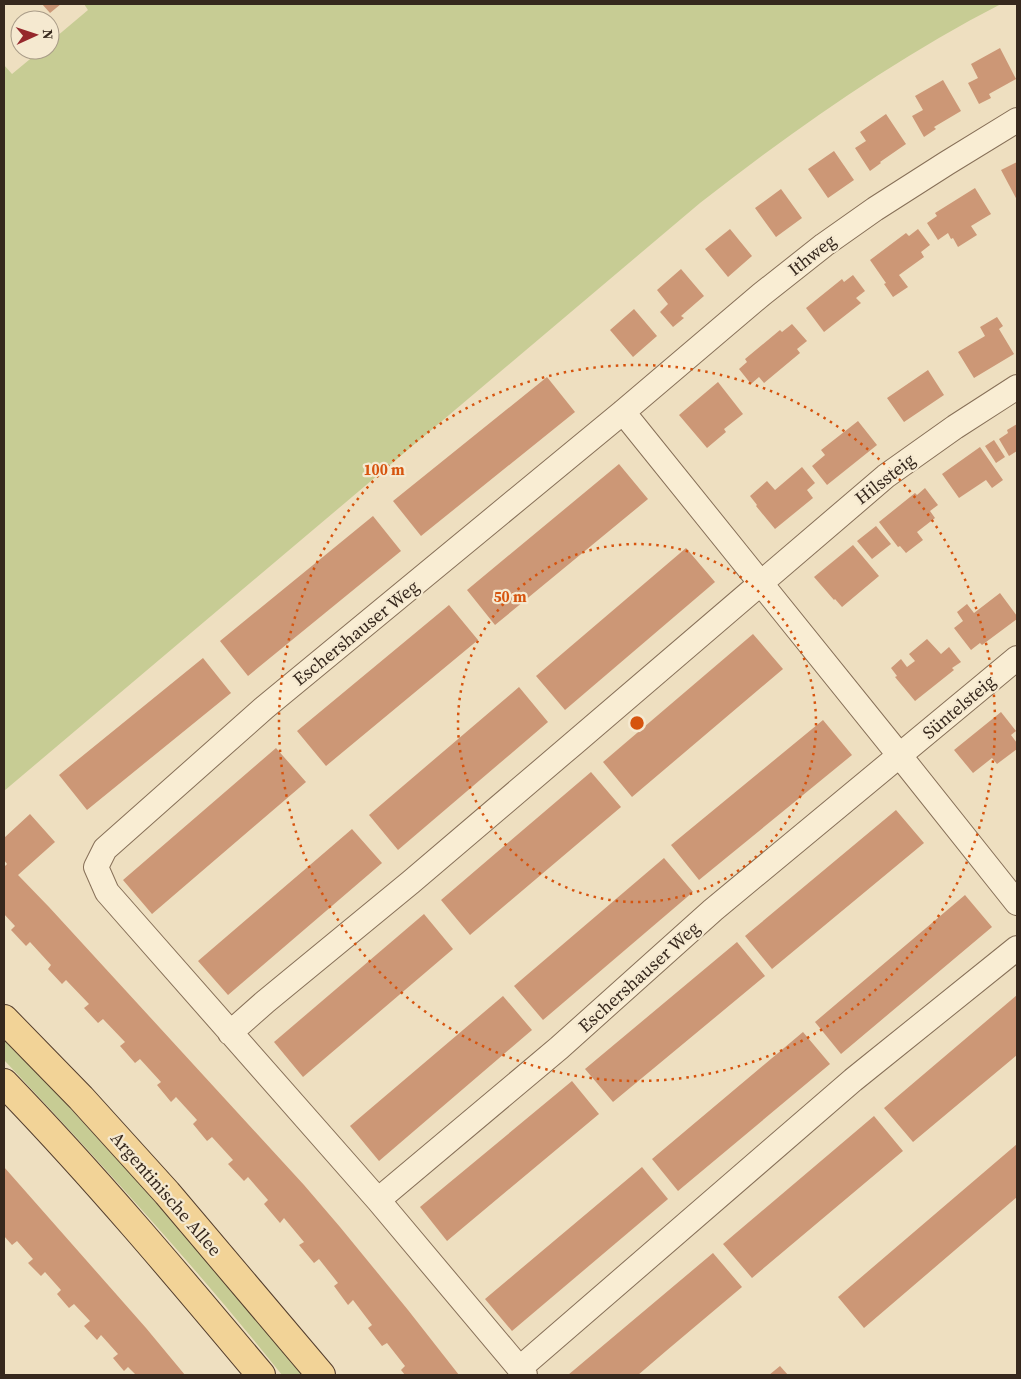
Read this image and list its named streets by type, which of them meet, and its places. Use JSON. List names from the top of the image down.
{
  "streets": {
    "main road": ["Argentinische Allee"],
    "street": [
      "Ithweg",
      "Hilssteig",
      "Eschershauser Weg",
      "Süntelsteig"
    ]
  },
  "crossings": [
    ["Ithweg", "Eschershauser Weg"],
    ["Eschershauser Weg", "Süntelsteig"]
  ],
  "north": "right",
  "rings": ["100 m", "50 m"]
}
